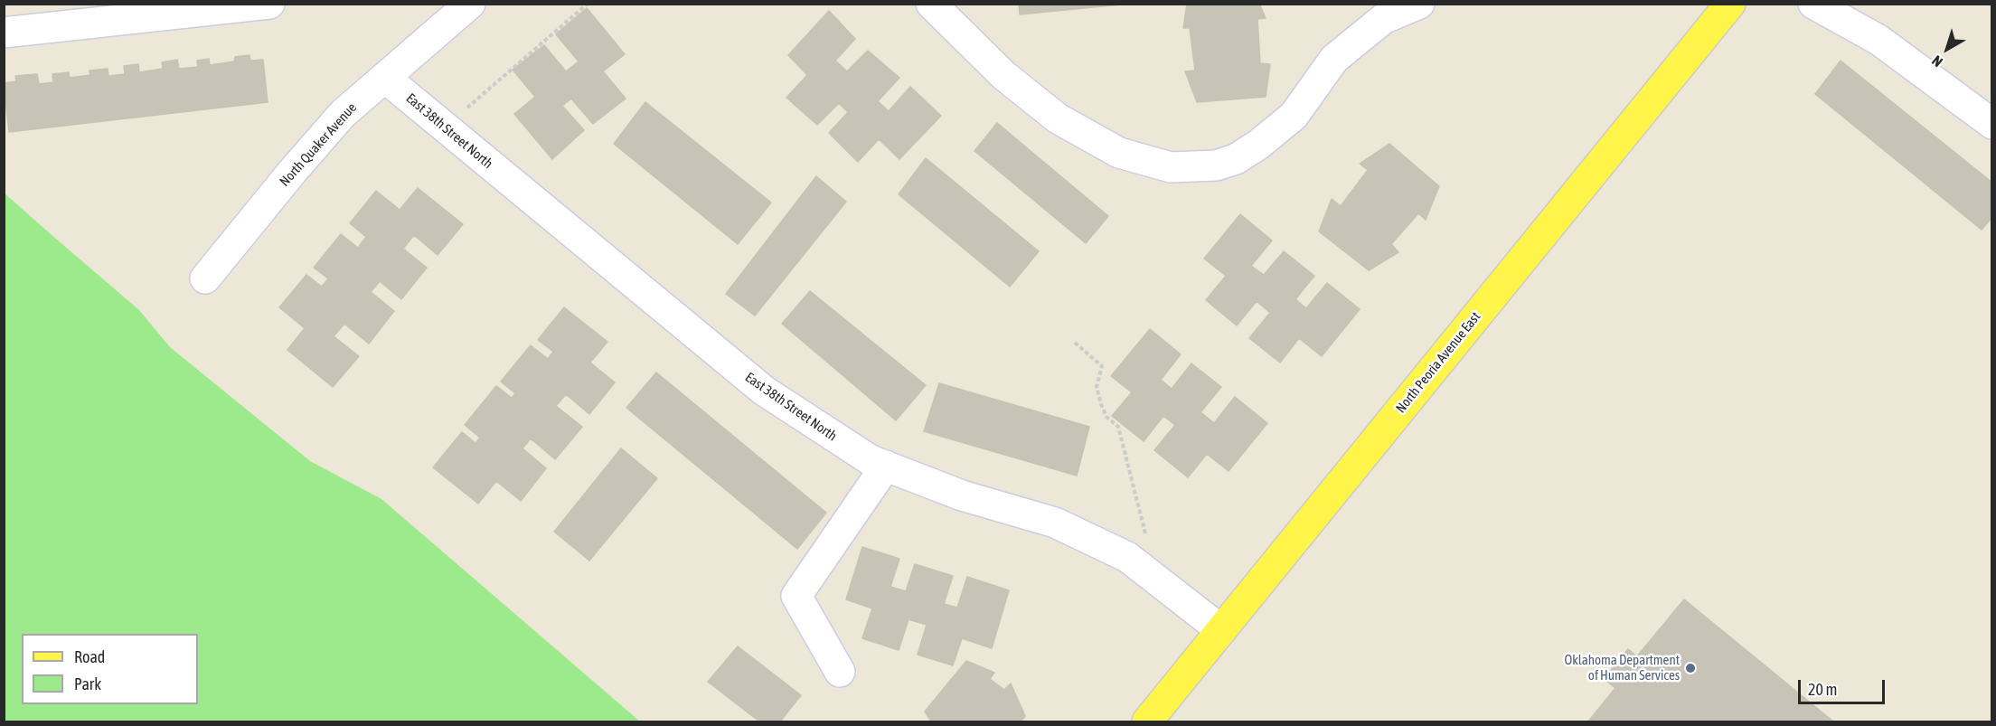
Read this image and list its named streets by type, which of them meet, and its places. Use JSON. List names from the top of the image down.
{
  "streets": {
    "main road": ["North Peoria Avenue East"],
    "street": ["East 38th Street North", "North Quaker Avenue"]
  },
  "crossings": [
    ["East 38th Street North", "North Quaker Avenue"],
    ["East 38th Street North", "North Peoria Avenue East"]
  ],
  "places": ["Oklahoma Department of Human Services"],
  "legend": ["Road", "Park"],
  "scale_bar": "20 m",
  "north": "bottom left"
}
